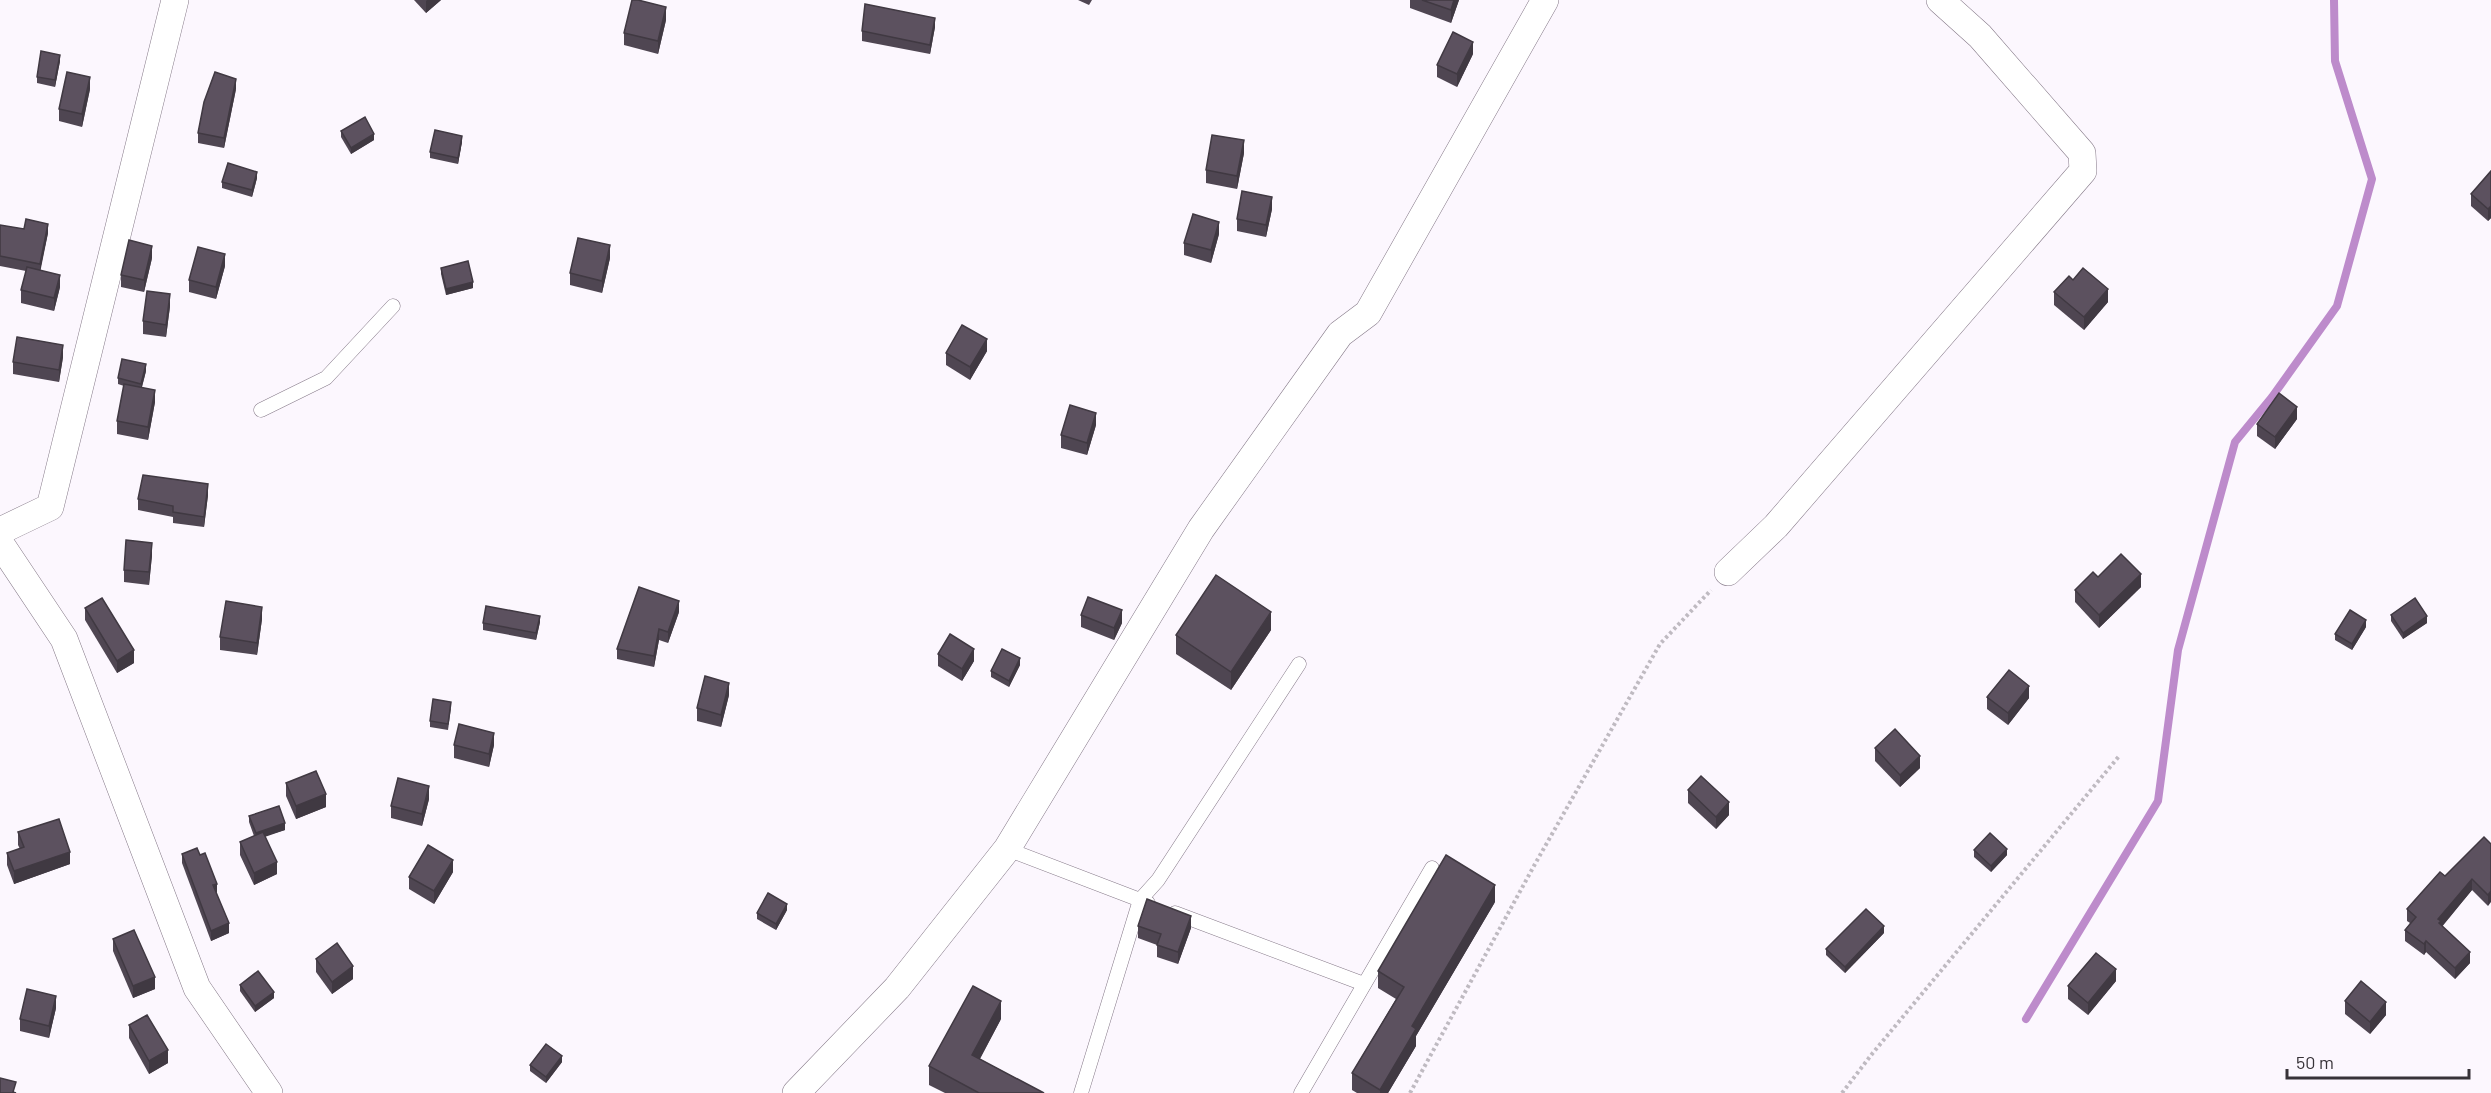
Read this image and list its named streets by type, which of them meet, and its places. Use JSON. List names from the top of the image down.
{
  "scale_bar": "50 m"
}
